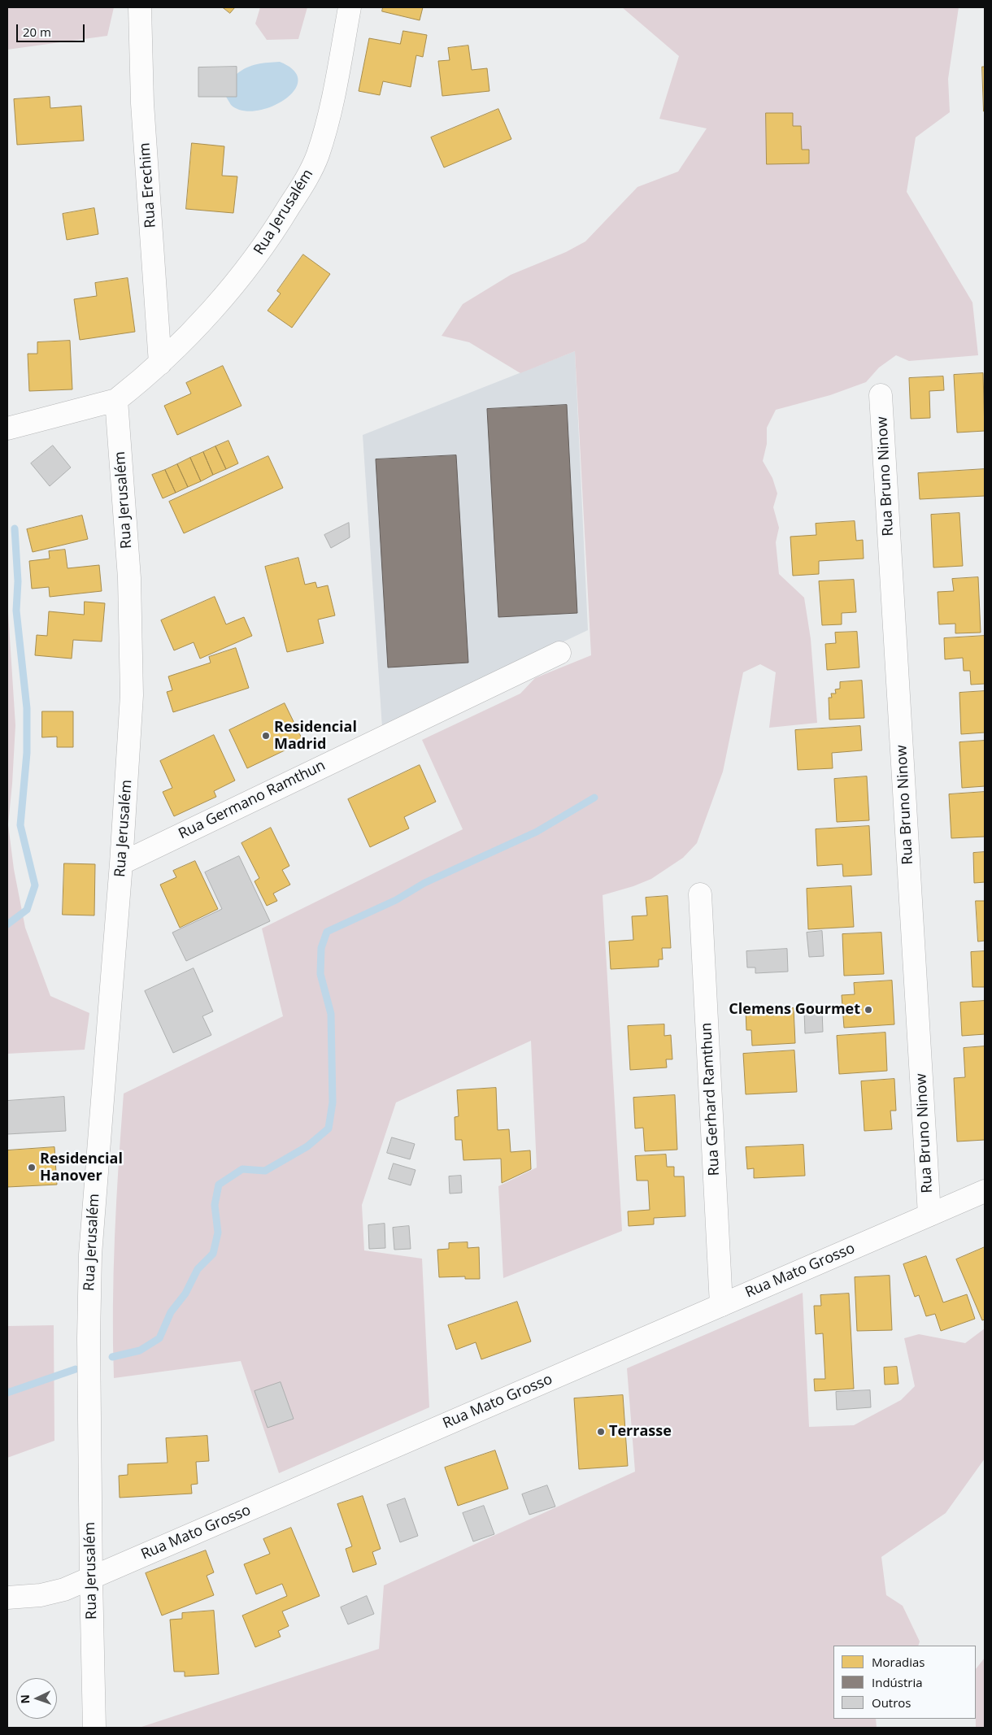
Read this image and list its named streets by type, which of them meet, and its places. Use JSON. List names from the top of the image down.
{
  "streets": {
    "street": [
      "Rua Erechim",
      "Rua Jerusalém",
      "Rua Bruno Ninow",
      "Rua Germano Ramthun",
      "Rua Gerhard Ramthun",
      "Rua Mato Grosso"
    ]
  },
  "crossings": [
    ["Rua Erechim", "Rua Jerusalém"],
    ["Rua Jerusalém", "Rua Germano Ramthun"],
    ["Rua Jerusalém", "Rua Mato Grosso"],
    ["Rua Bruno Ninow", "Rua Mato Grosso"],
    ["Rua Gerhard Ramthun", "Rua Mato Grosso"]
  ],
  "places": [
    "Residencial Madrid",
    "Clemens Gourmet",
    "Residencial Hanover",
    "Terrasse"
  ],
  "legend": ["Moradias", "Indústria", "Outros"],
  "scale_bar": "20 m",
  "north": "left"
}
